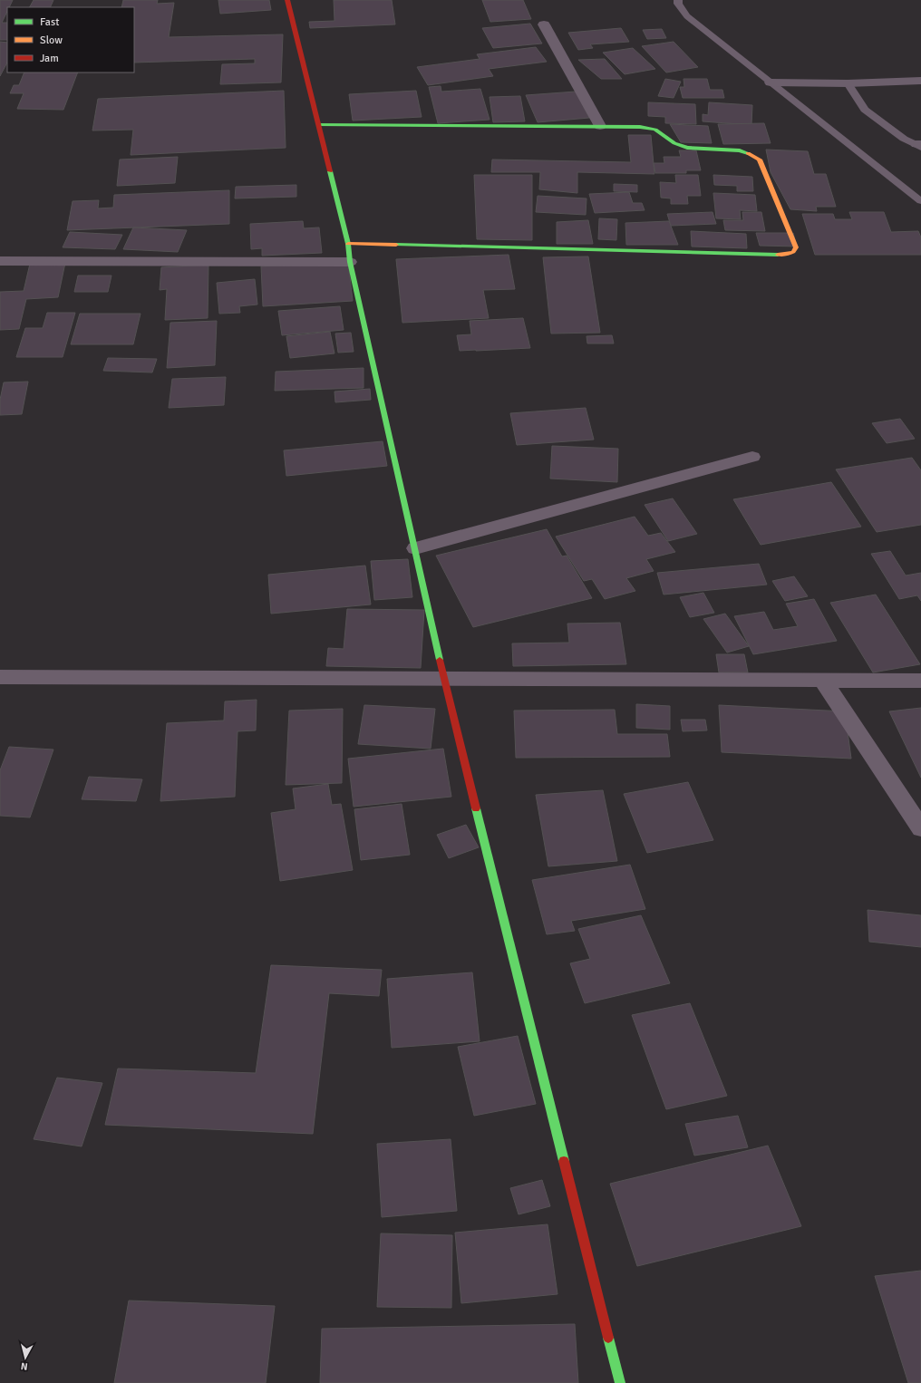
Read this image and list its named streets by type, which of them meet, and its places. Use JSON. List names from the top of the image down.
{
  "legend": ["Fast", "Slow", "Jam"],
  "north": "bottom"
}
